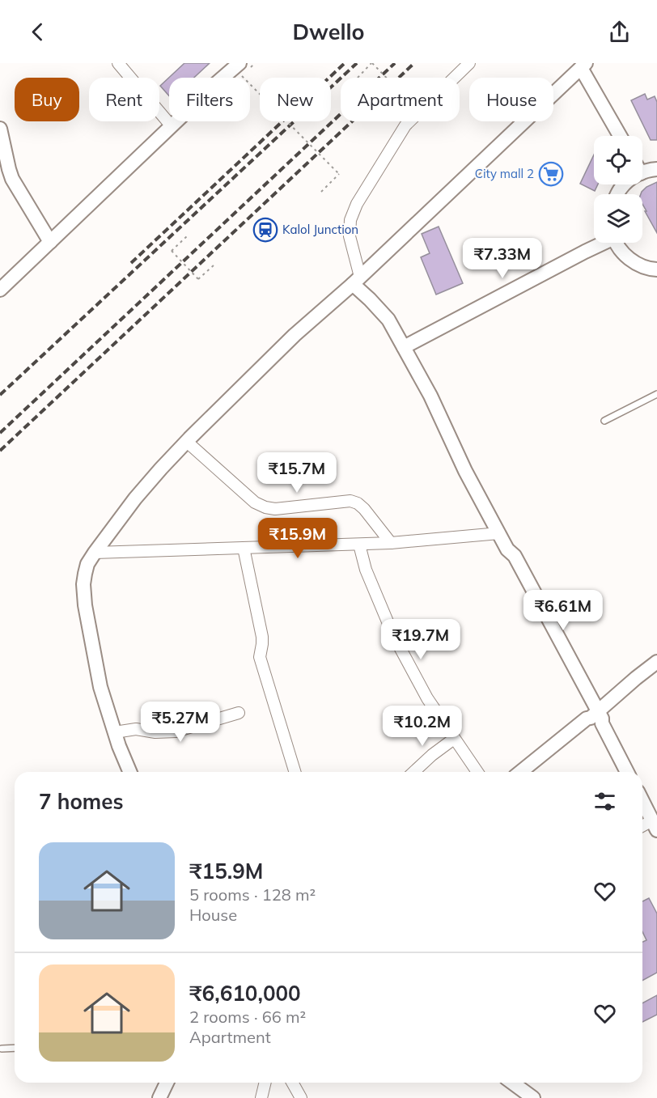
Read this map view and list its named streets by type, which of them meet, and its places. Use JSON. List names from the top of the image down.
{
  "places": {
    "supermarket": ["City mall 2"],
    "station": ["Kalol Junction"]
  },
  "page": {
    "header": "Dwello",
    "chip": [
      "Buy",
      "Rent",
      "Filters",
      "New",
      "Apartment",
      "House"
    ],
    "price": [
      "₹7.33M",
      "₹15.7M",
      "₹15.9M",
      "₹6.61M",
      "₹19.7M",
      "₹5.27M",
      "₹10.2M"
    ],
    "heading": "7 homes",
    "list": [
      {
        "name": "₹15.9M",
        "note": "5 rooms · 128 m² · House"
      },
      {
        "name": "₹6,610,000",
        "note": "2 rooms · 66 m² · Apartment"
      }
    ]
  }
}
